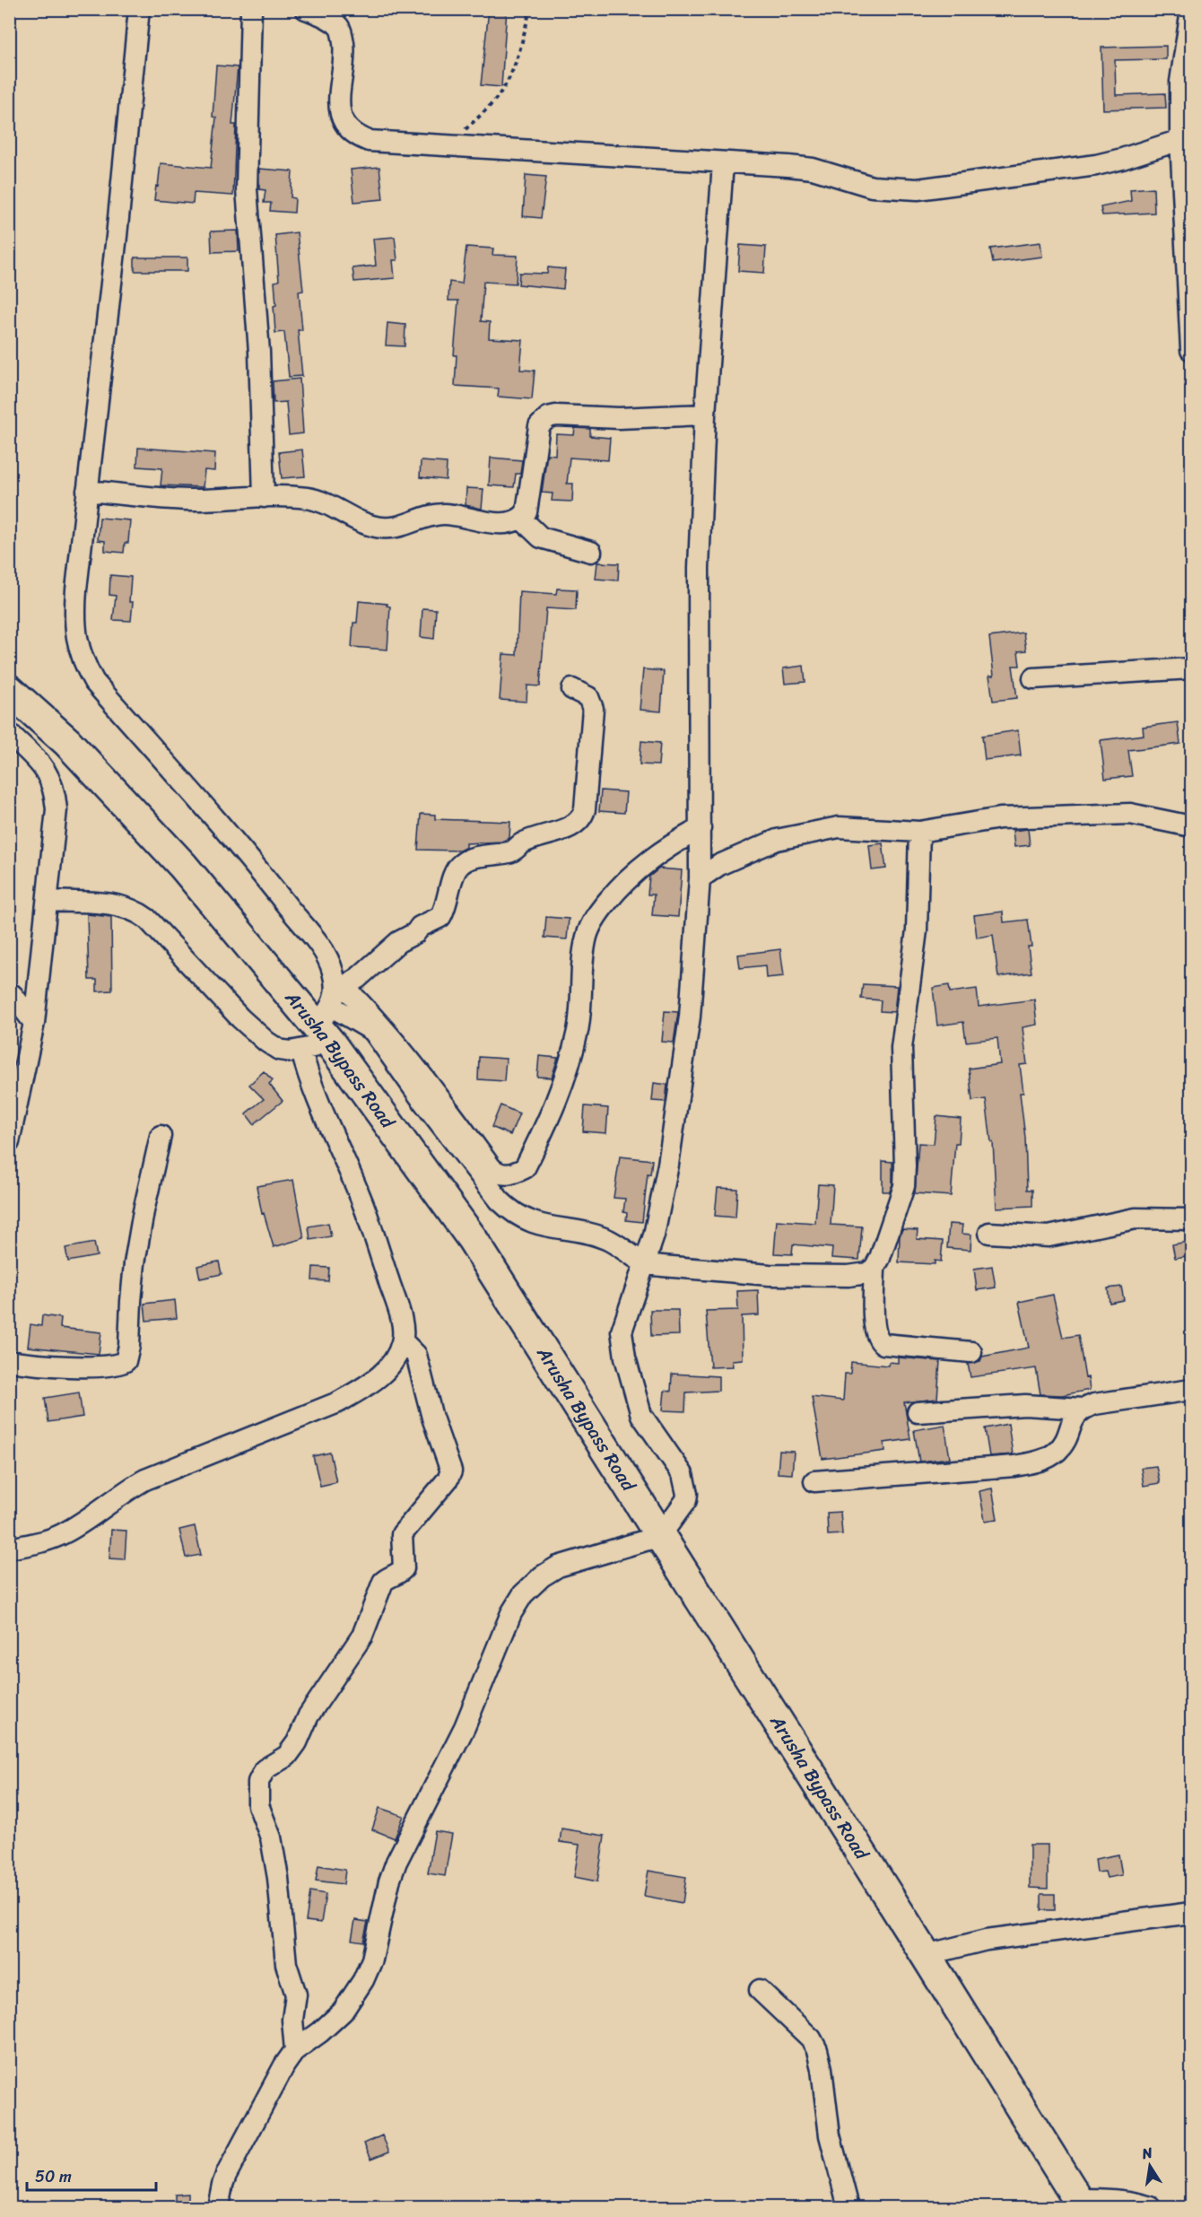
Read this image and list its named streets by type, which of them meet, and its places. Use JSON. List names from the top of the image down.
{
  "streets": {
    "main road": ["Arusha Bypass Road"]
  },
  "scale_bar": "50 m",
  "north": "top"
}
